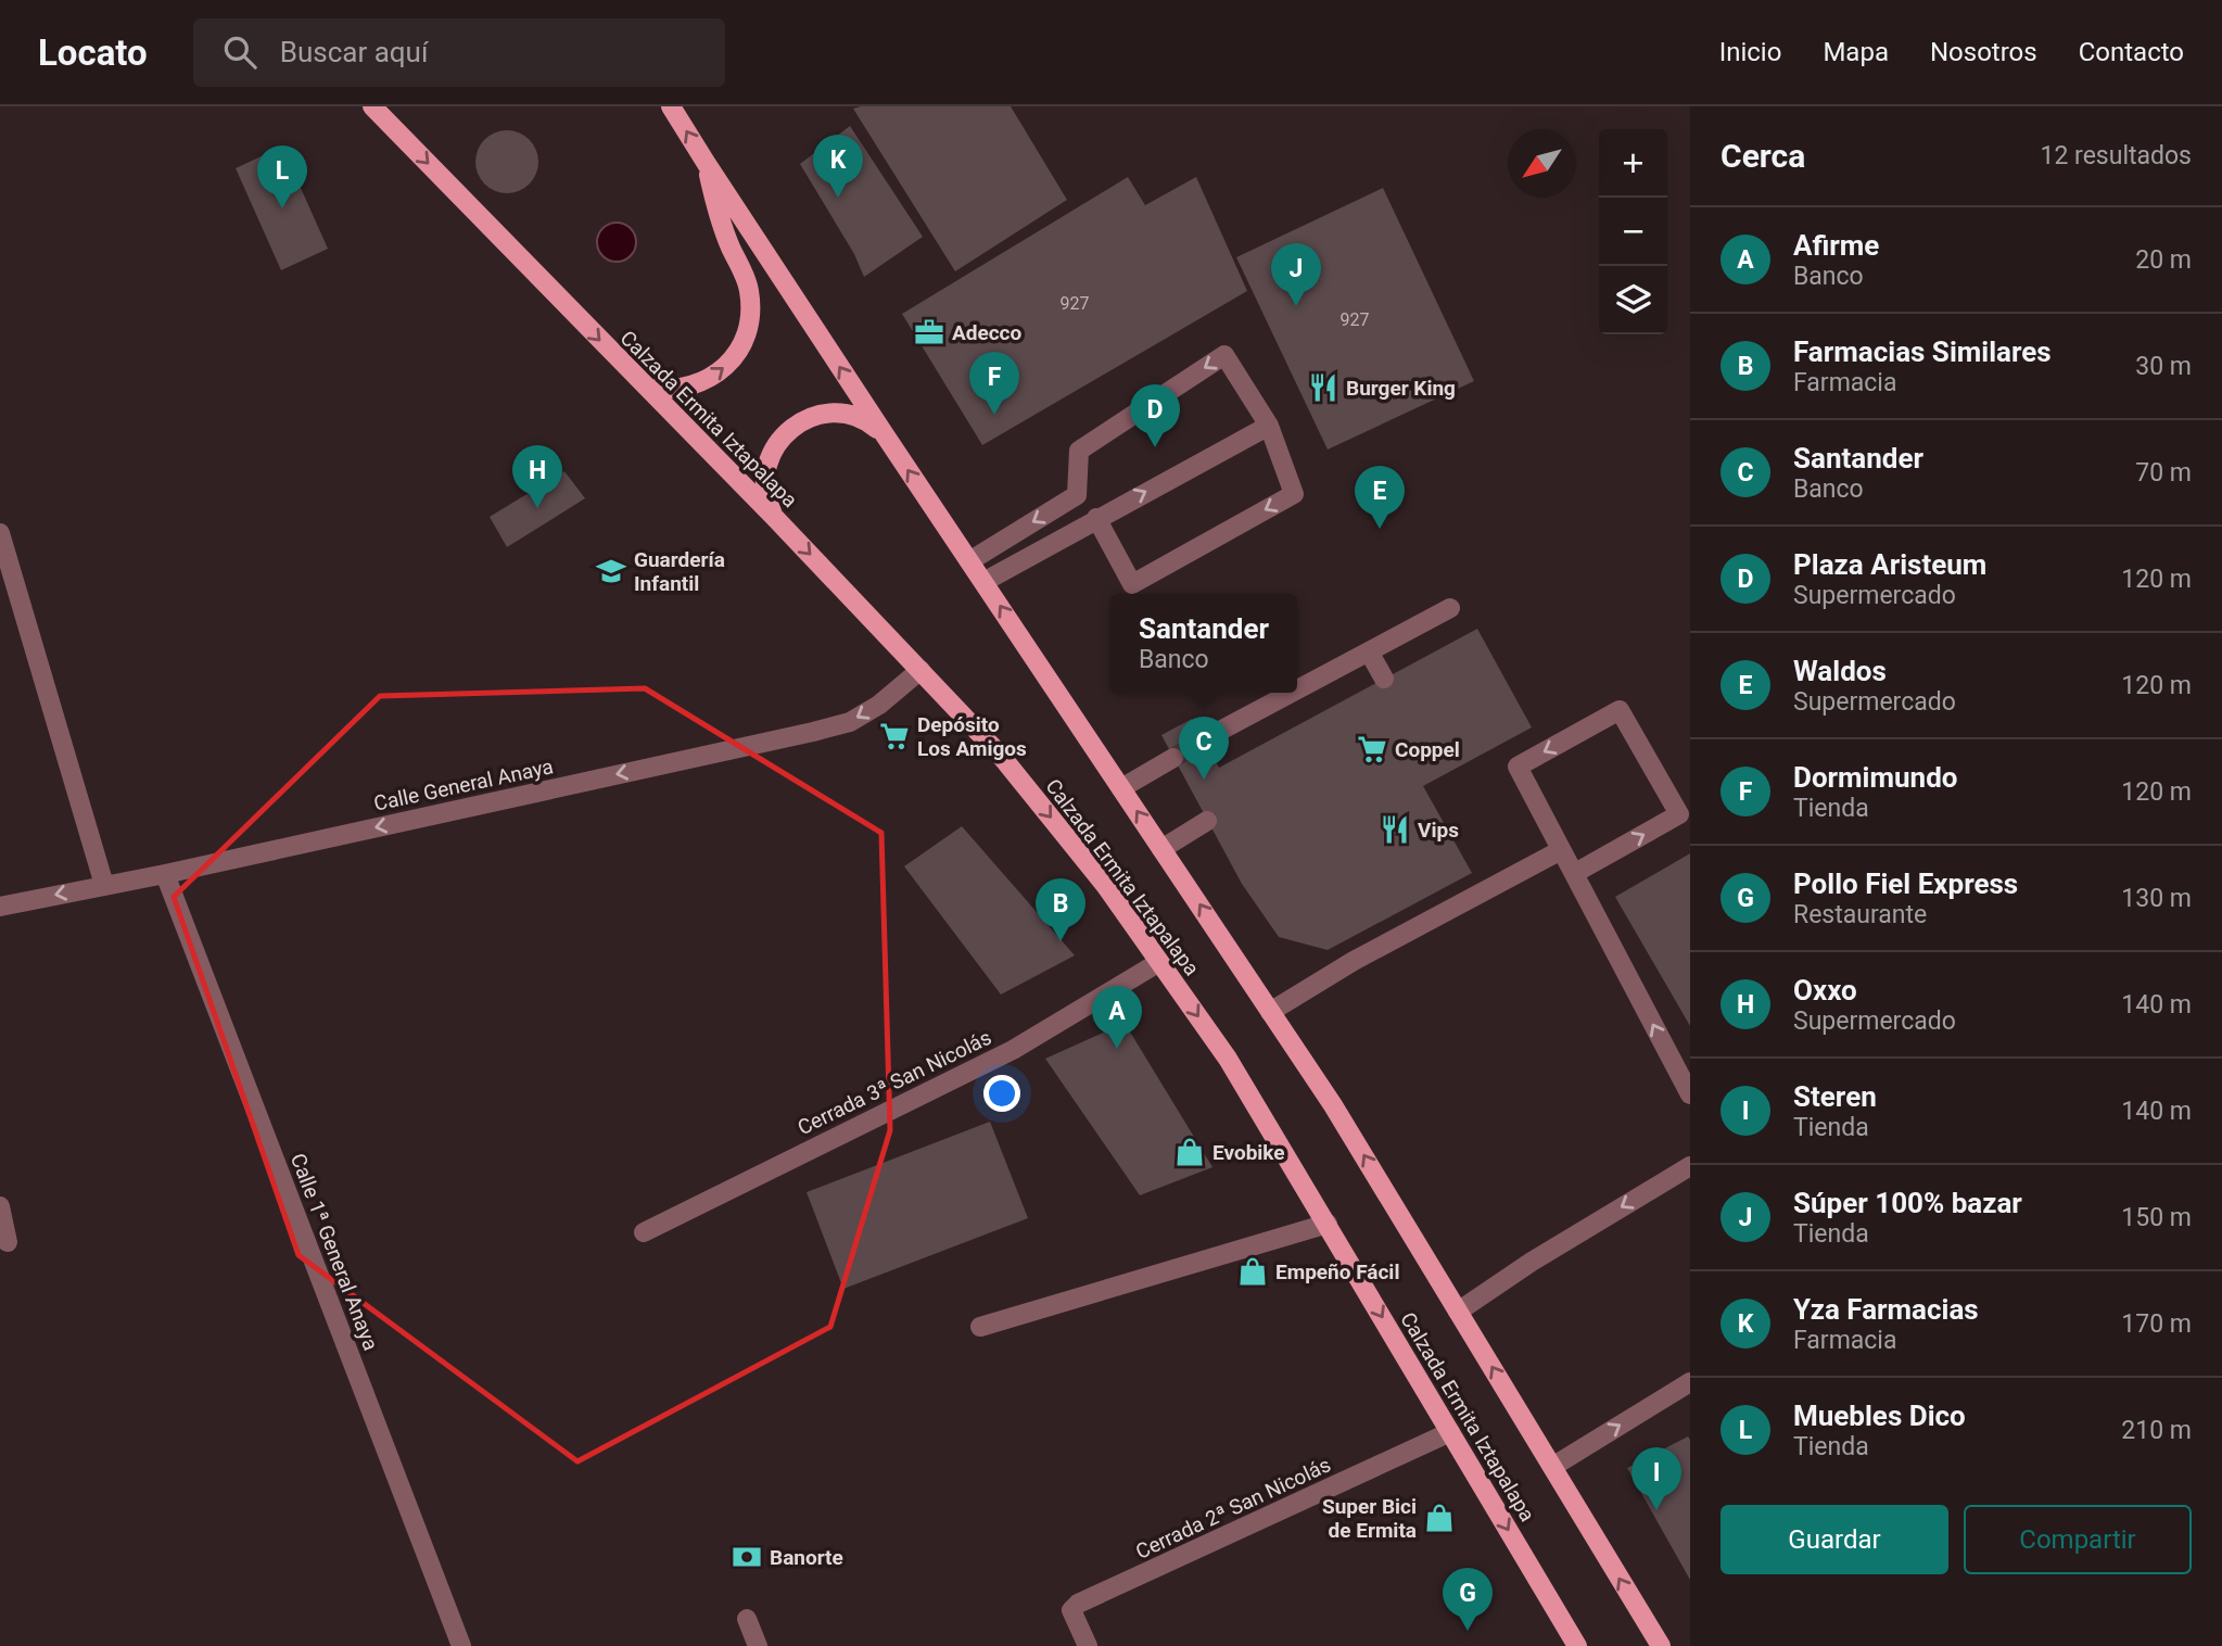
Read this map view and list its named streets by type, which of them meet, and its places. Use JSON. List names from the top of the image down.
{
  "streets": {
    "main road": ["Calzada Ermita Iztapalapa"],
    "street": [
      "Calle General Anaya",
      "Cerrada 3ª San Nicolás",
      "Calle 1ª General Anaya",
      "Cerrada 2ª San Nicolás"
    ]
  },
  "crossings": [
    ["Calzada Ermita Iztapalapa", "Calle General Anaya"],
    ["Calzada Ermita Iztapalapa", "Cerrada 3ª San Nicolás"],
    ["Calzada Ermita Iztapalapa", "Cerrada 2ª San Nicolás"],
    ["Calle General Anaya", "Calle 1ª General Anaya"]
  ],
  "one_way": ["Calle General Anaya"],
  "places": {
    "office": ["Adecco"],
    "restaurant": ["Burger King", "Vips"],
    "school or university": ["Guardería Infantil"],
    "supermarket": ["Depósito Los Amigos", "Coppel"],
    "shop": ["Evobike", "Empeño Fácil", "Super Bici de Ermita"],
    "bank": ["Banorte"]
  },
  "house_numbers": ["927", "927"],
  "north": "bottom left",
  "page": {
    "header": "Locato",
    "search": "Buscar aquí",
    "nav": [
      "Inicio",
      "Mapa",
      "Nosotros",
      "Contacto"
    ],
    "heading": ["Cerca", "12 resultados"],
    "map_buttons": ["+", "−"],
    "pins": [
      "K",
      "L",
      "J",
      "F",
      "D",
      "H",
      "E",
      "C",
      "B",
      "A",
      "I",
      "G"
    ],
    "list": [
      {
        "mark": "A",
        "name": "Afirme",
        "note": "Banco",
        "value": "20 m"
      },
      {
        "mark": "B",
        "name": "Farmacias Similares",
        "note": "Farmacia",
        "value": "30 m"
      },
      {
        "mark": "C",
        "name": "Santander",
        "note": "Banco",
        "value": "70 m"
      },
      {
        "mark": "D",
        "name": "Plaza Aristeum",
        "note": "Supermercado",
        "value": "120 m"
      },
      {
        "mark": "E",
        "name": "Waldos",
        "note": "Supermercado",
        "value": "120 m"
      },
      {
        "mark": "F",
        "name": "Dormimundo",
        "note": "Tienda",
        "value": "120 m"
      },
      {
        "mark": "G",
        "name": "Pollo Fiel Express",
        "note": "Restaurante",
        "value": "130 m"
      },
      {
        "mark": "H",
        "name": "Oxxo",
        "note": "Supermercado",
        "value": "140 m"
      },
      {
        "mark": "I",
        "name": "Steren",
        "note": "Tienda",
        "value": "140 m"
      },
      {
        "mark": "J",
        "name": "Súper 100% bazar",
        "note": "Tienda",
        "value": "150 m"
      },
      {
        "mark": "K",
        "name": "Yza Farmacias",
        "note": "Farmacia",
        "value": "170 m"
      },
      {
        "mark": "L",
        "name": "Muebles Dico",
        "note": "Tienda",
        "value": "210 m"
      }
    ],
    "popup": ["Santander", "Banco"],
    "buttons": ["Guardar", "Compartir"]
  }
}
